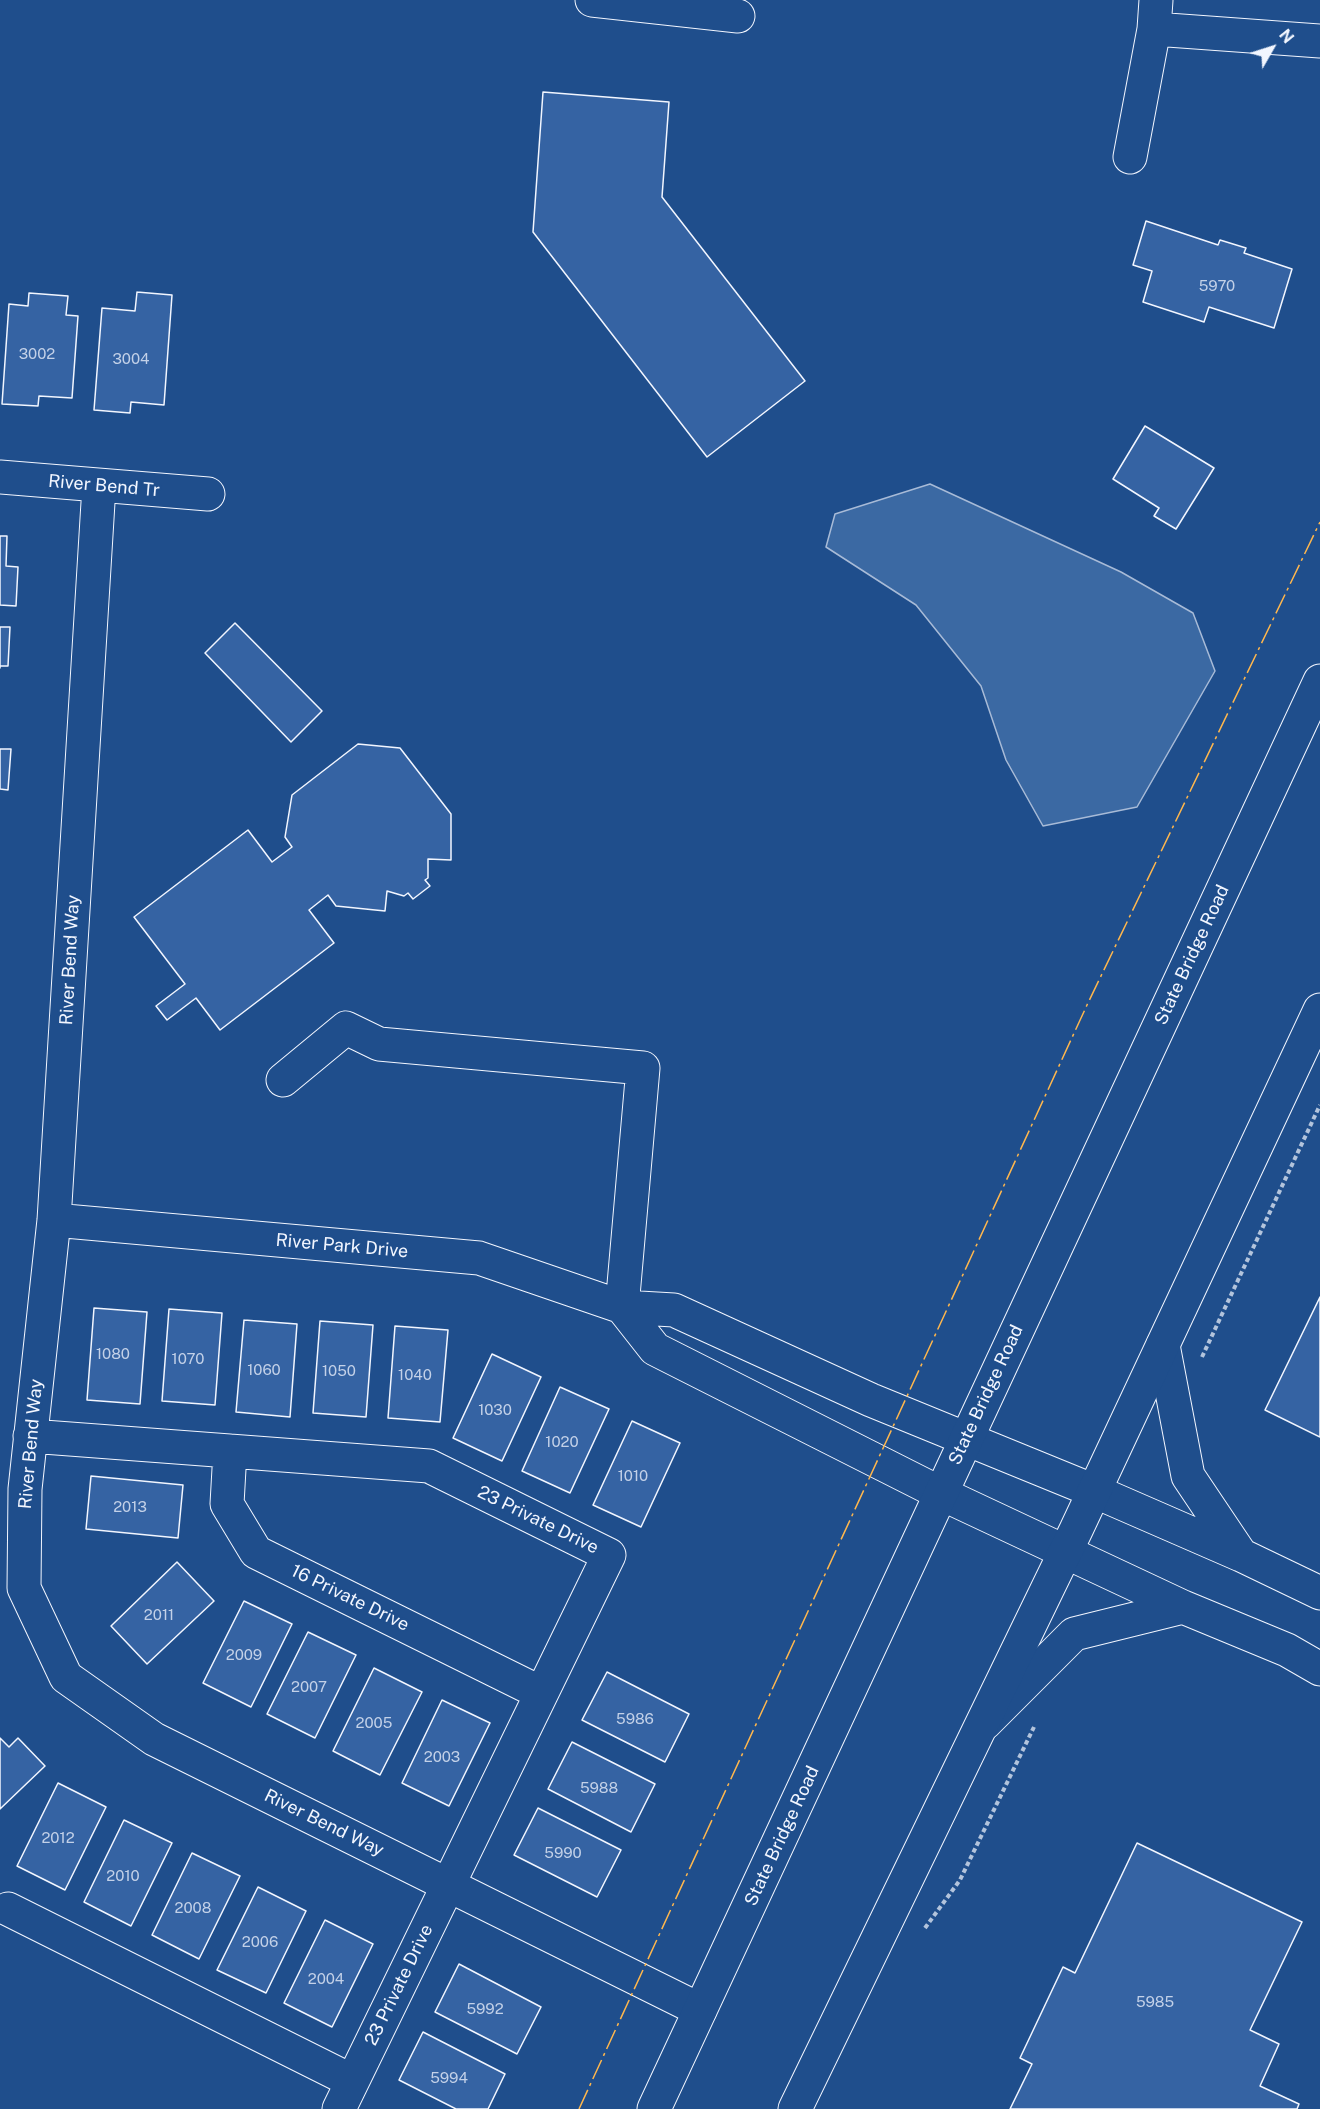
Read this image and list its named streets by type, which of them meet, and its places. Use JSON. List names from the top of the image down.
{
  "streets": {
    "main road": [
      "River Bend Tr",
      "State Bridge Road",
      "River Bend Way",
      "River Park Drive",
      "23 Private Drive",
      "16 Private Drive"
    ]
  },
  "crossings": [
    ["River Bend Tr", "River Bend Way"],
    ["State Bridge Road", "River Bend Way"],
    ["State Bridge Road", "River Park Drive"],
    ["River Bend Way", "River Park Drive"],
    ["River Bend Way", "23 Private Drive"],
    ["23 Private Drive", "16 Private Drive"]
  ],
  "house_numbers": [
    "5970",
    "3002",
    "3004",
    "1080",
    "1070",
    "1060",
    "1050",
    "1040",
    "1030",
    "1020",
    "1010",
    "2013",
    "2011",
    "2009",
    "2007",
    "5986",
    "2005",
    "2003",
    "5988",
    "2012",
    "5990",
    "2010",
    "2008",
    "2006",
    "2004",
    "5985",
    "5992",
    "5994"
  ],
  "north": "top right"
}
